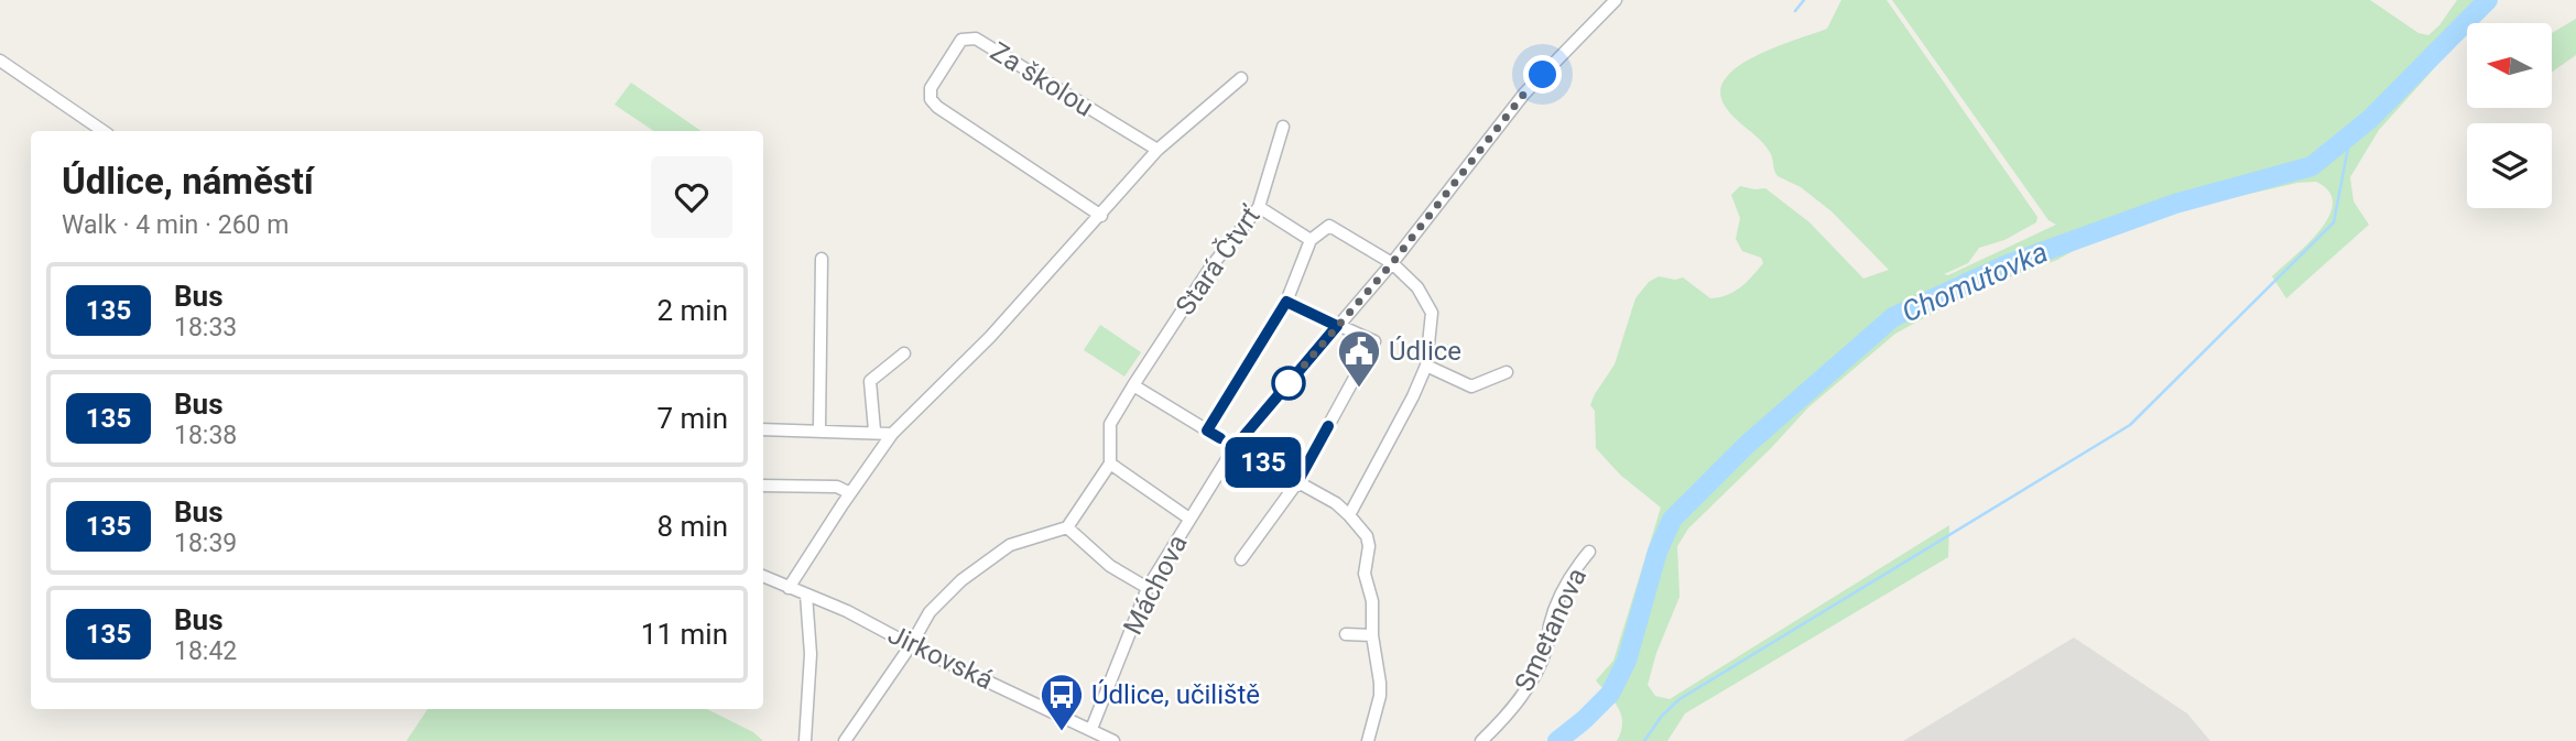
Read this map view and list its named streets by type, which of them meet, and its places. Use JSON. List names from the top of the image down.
{
  "streets": {
    "street": [
      "Za školou",
      "Stará Čtvrť",
      "Máchova",
      "Smetanova",
      "Jirkovská"
    ]
  },
  "crossings": [
    ["Máchova", "Jirkovská"]
  ],
  "water": ["Chomutovka"],
  "places": {
    "public building": ["Údlice"],
    "bus stop": ["Údlice, učiliště"]
  },
  "lines": ["bus line 135"],
  "north": "left",
  "page": {
    "on_map": "135",
    "heading": ["Údlice, náměstí", "Walk · 4 min · 260 m"],
    "list": [
      {
        "mark": "135",
        "name": "Bus",
        "note": "18:33",
        "value": "2 min"
      },
      {
        "mark": "135",
        "name": "Bus",
        "note": "18:38",
        "value": "7 min"
      },
      {
        "mark": "135",
        "name": "Bus",
        "note": "18:39",
        "value": "8 min"
      },
      {
        "mark": "135",
        "name": "Bus",
        "note": "18:42",
        "value": "11 min"
      }
    ]
  }
}
